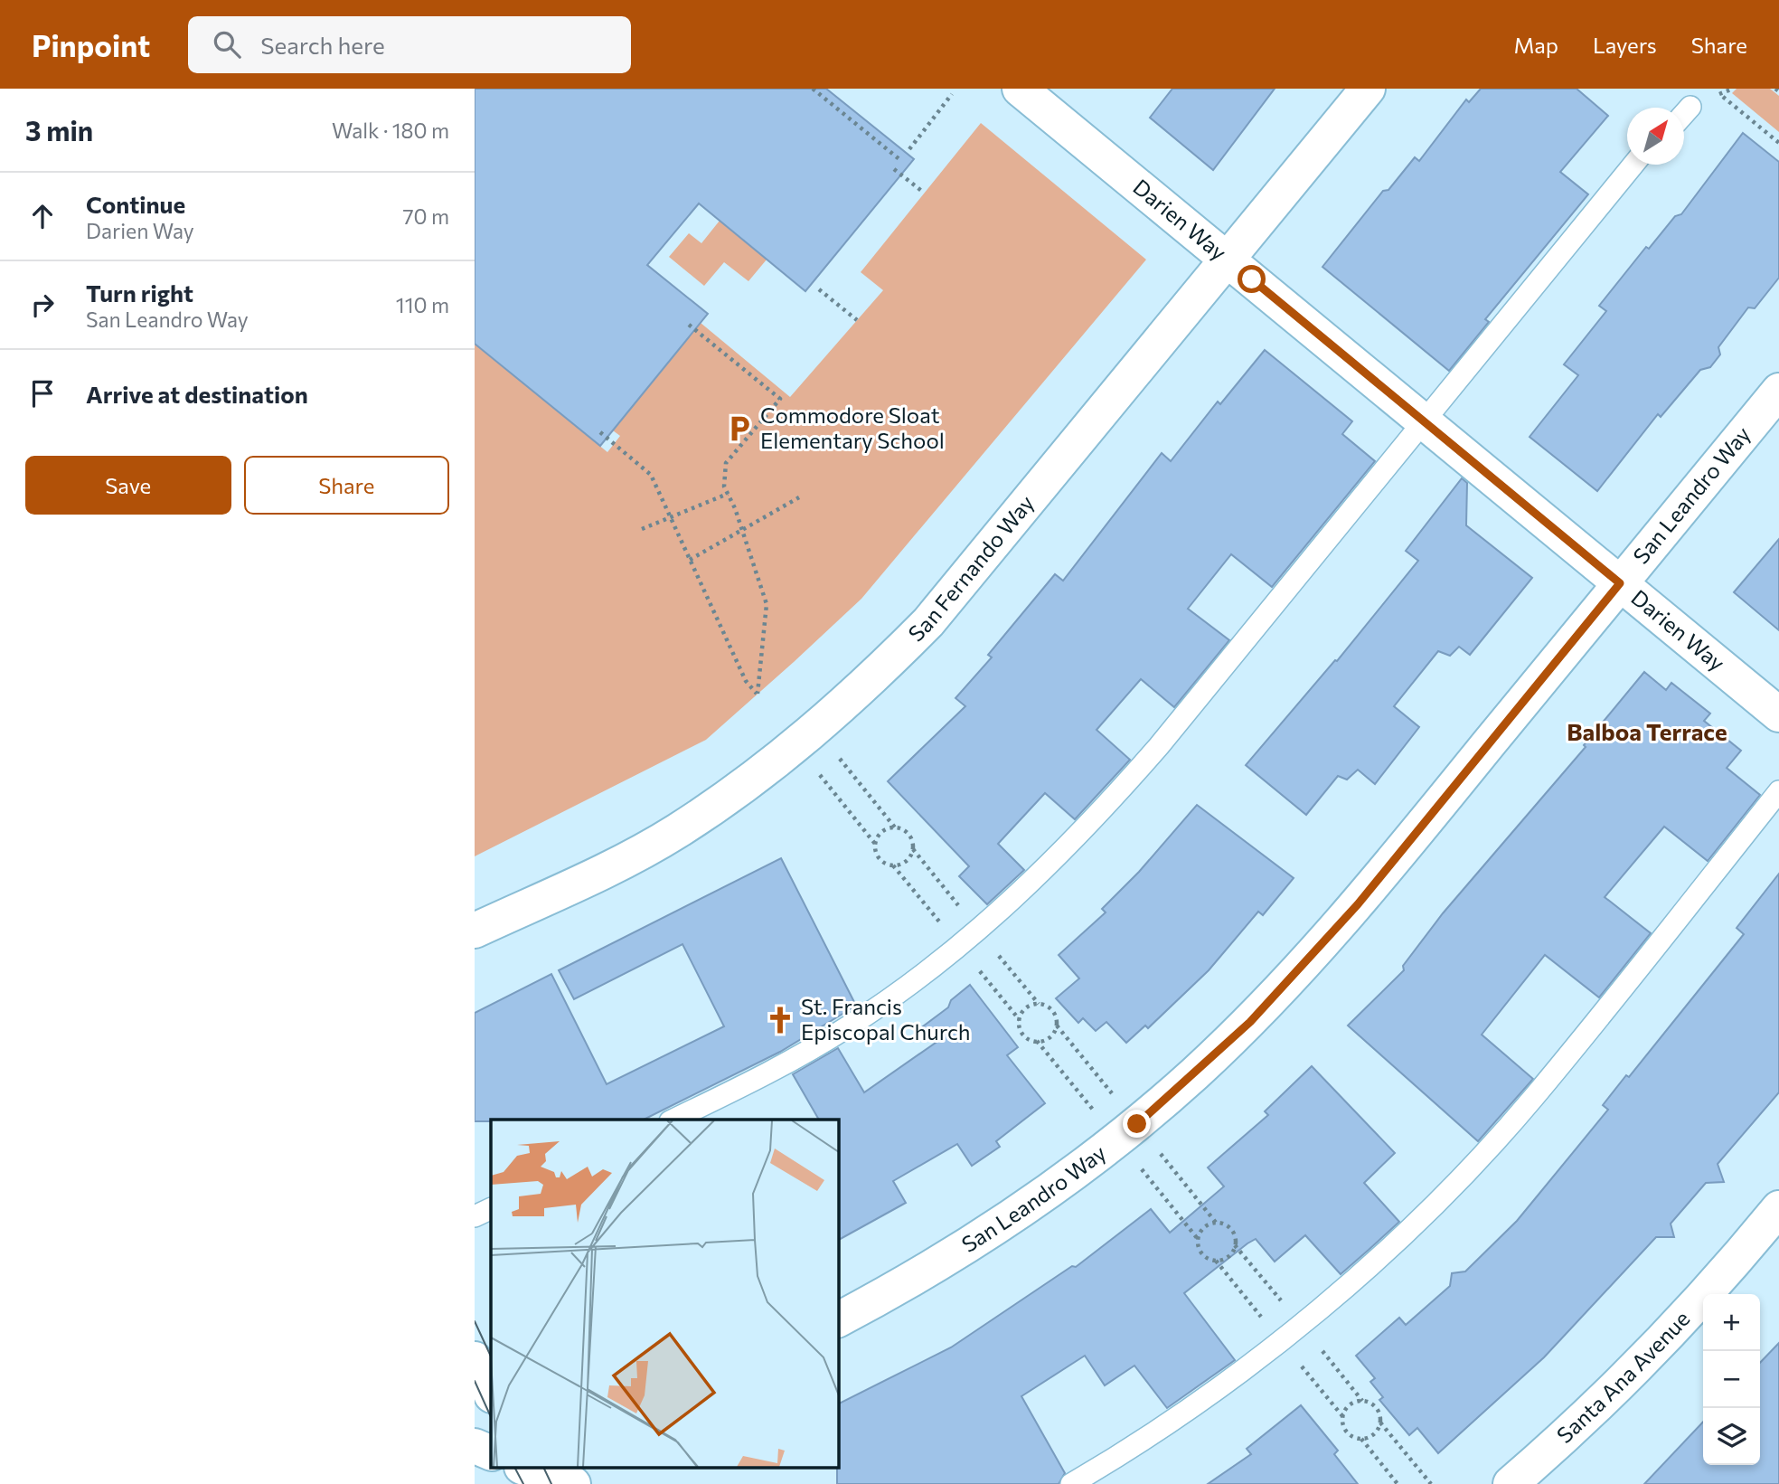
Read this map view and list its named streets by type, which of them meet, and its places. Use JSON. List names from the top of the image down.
{
  "streets": {
    "street": [
      "Darien Way",
      "San Leandro Way",
      "San Fernando Way",
      "Santa Ana Avenue"
    ]
  },
  "crossings": [
    ["Darien Way", "San Leandro Way"],
    ["Darien Way", "San Fernando Way"]
  ],
  "districts": ["Balboa Terrace"],
  "places": {
    "parking": ["Commodore Sloat Elementary School"],
    "church": ["St. Francis Episcopal Church"]
  },
  "north": "top right",
  "page": {
    "header": "Pinpoint",
    "search": "Search here",
    "nav": ["Map", "Layers", "Share"],
    "heading": ["3 min", "Walk · 180 m"],
    "list": [
      ["Continue", "Darien Way", "70 m"],
      ["Turn right", "San Leandro Way", "110 m"],
      "Arrive at destination"
    ],
    "buttons": ["Save", "Share"],
    "map_buttons": ["+", "−"]
  }
}
